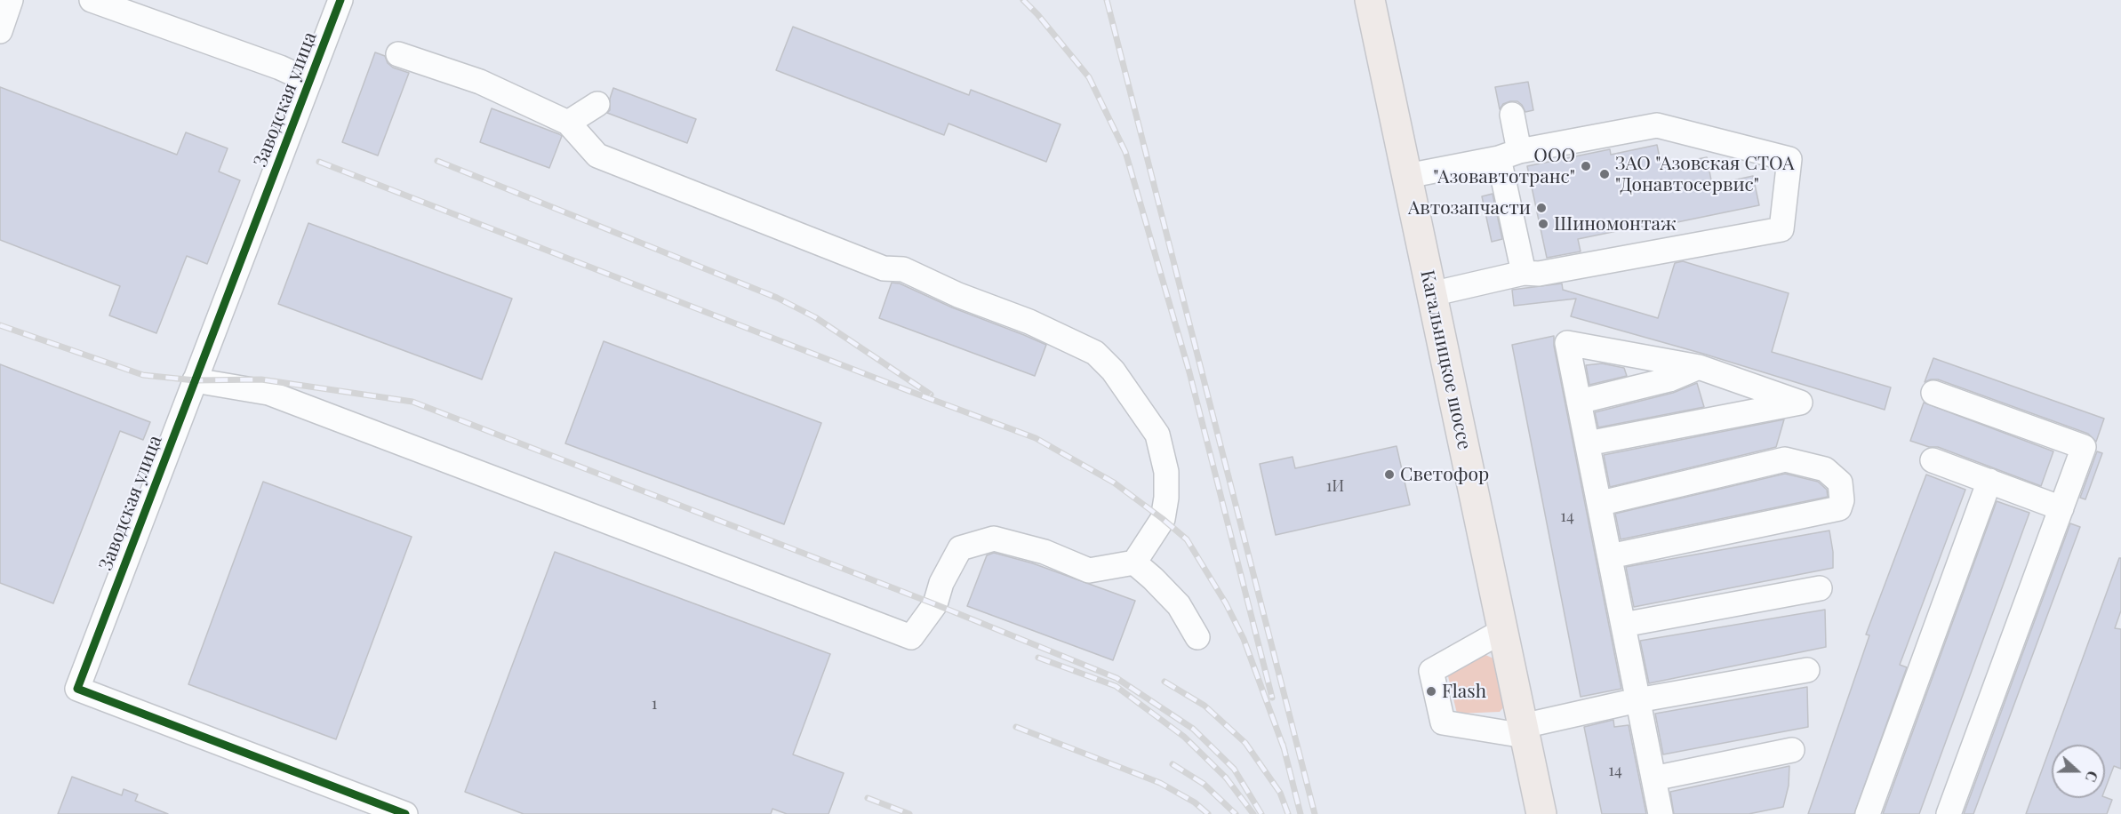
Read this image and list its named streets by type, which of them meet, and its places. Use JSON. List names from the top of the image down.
{
  "streets": {
    "main road": ["Кагальницкое шоссе"],
    "street": ["Заводская улица"]
  },
  "places": [
    "ООО \"Азовавтотранс\"",
    "ЗАО \"Азовская СТОА \"Донавтосервис\"",
    "Автозапчасти",
    "Шиномонтаж",
    "Светофор",
    "Flash"
  ],
  "house_numbers": [
    "1И",
    "14",
    "1",
    "14"
  ],
  "north": "right"
}
